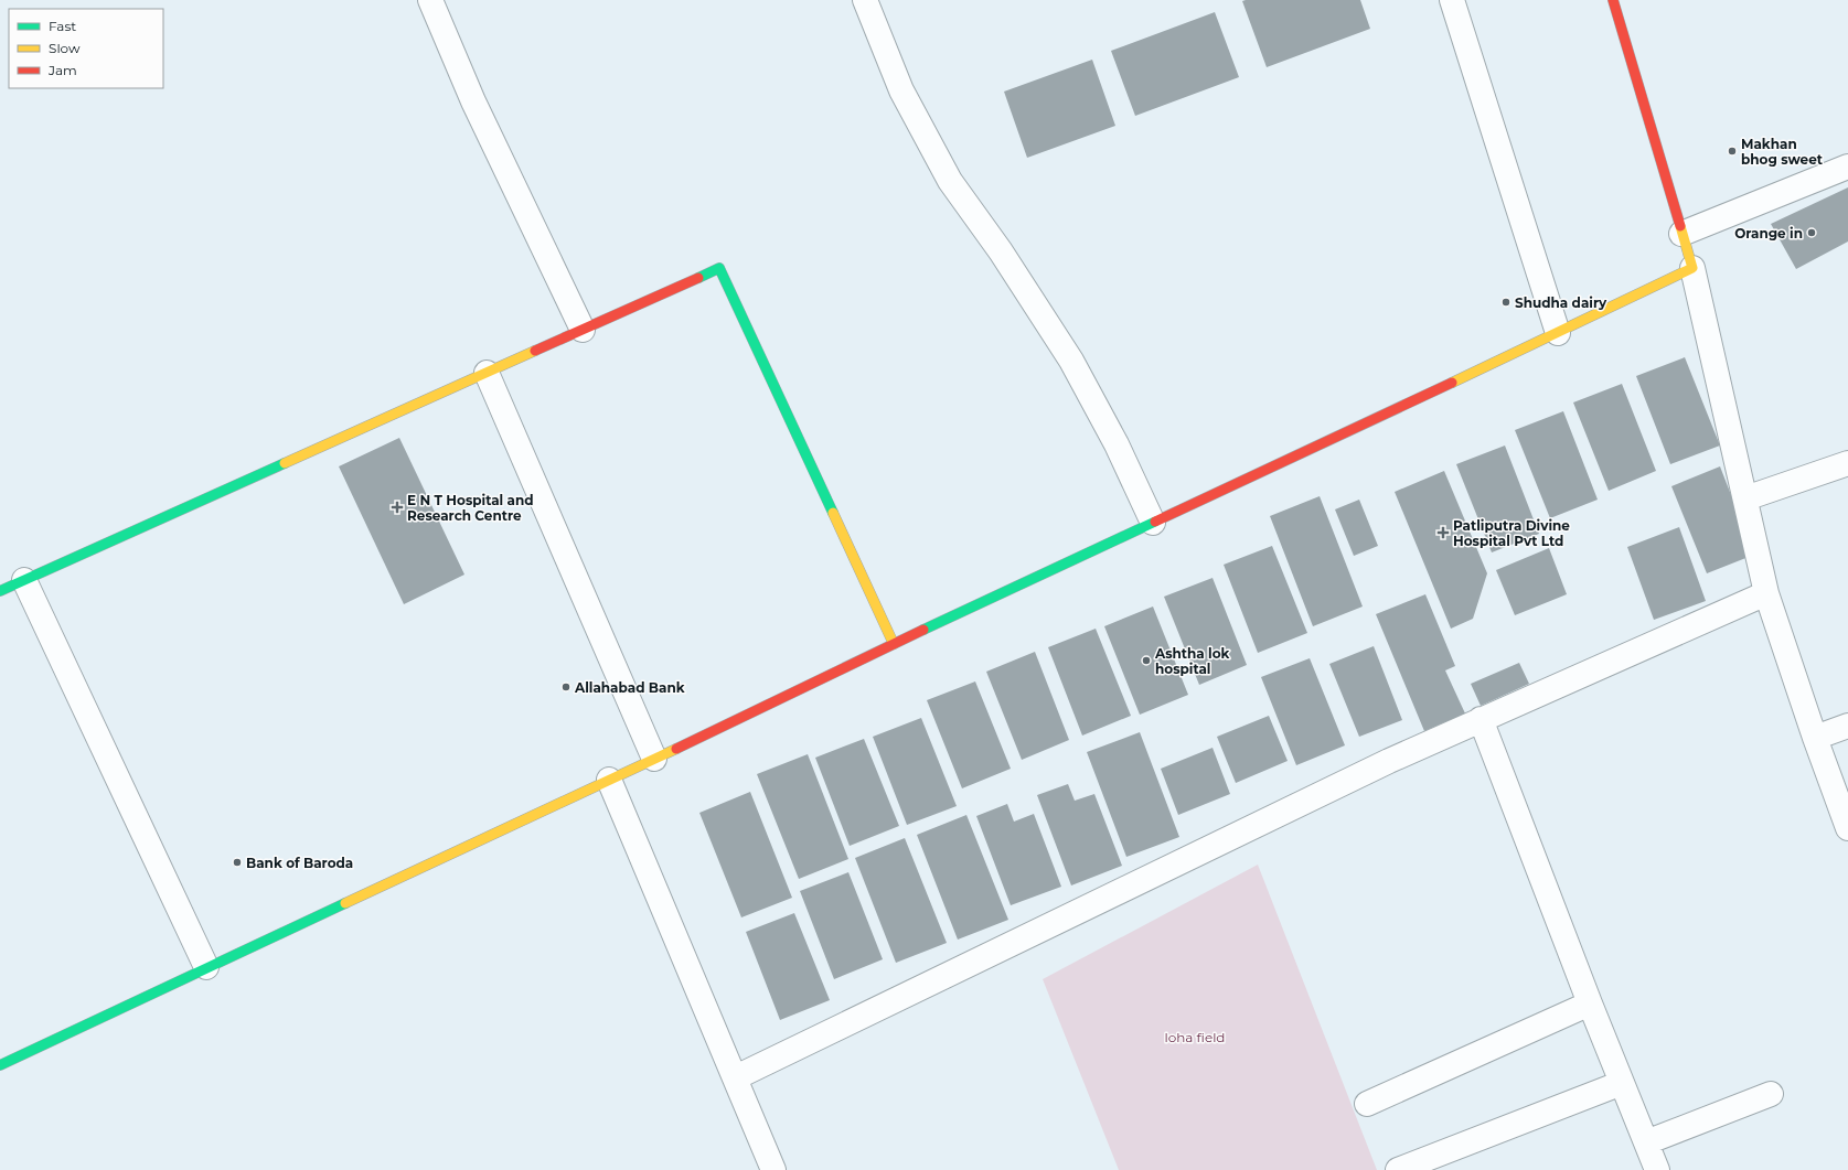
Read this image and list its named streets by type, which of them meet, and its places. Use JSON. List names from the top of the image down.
{
  "parks": ["loha field"],
  "places": {
    "other": [
      "Makhan bhog sweet",
      "Orange in",
      "Shudha dairy",
      "Ashtha lok hospital",
      "Allahabad Bank",
      "Bank of Baroda"
    ],
    "health": ["E N T Hospital and Research Centre", "Patliputra Divine Hospital Pvt Ltd"]
  },
  "legend": ["Fast", "Slow", "Jam"]
}
